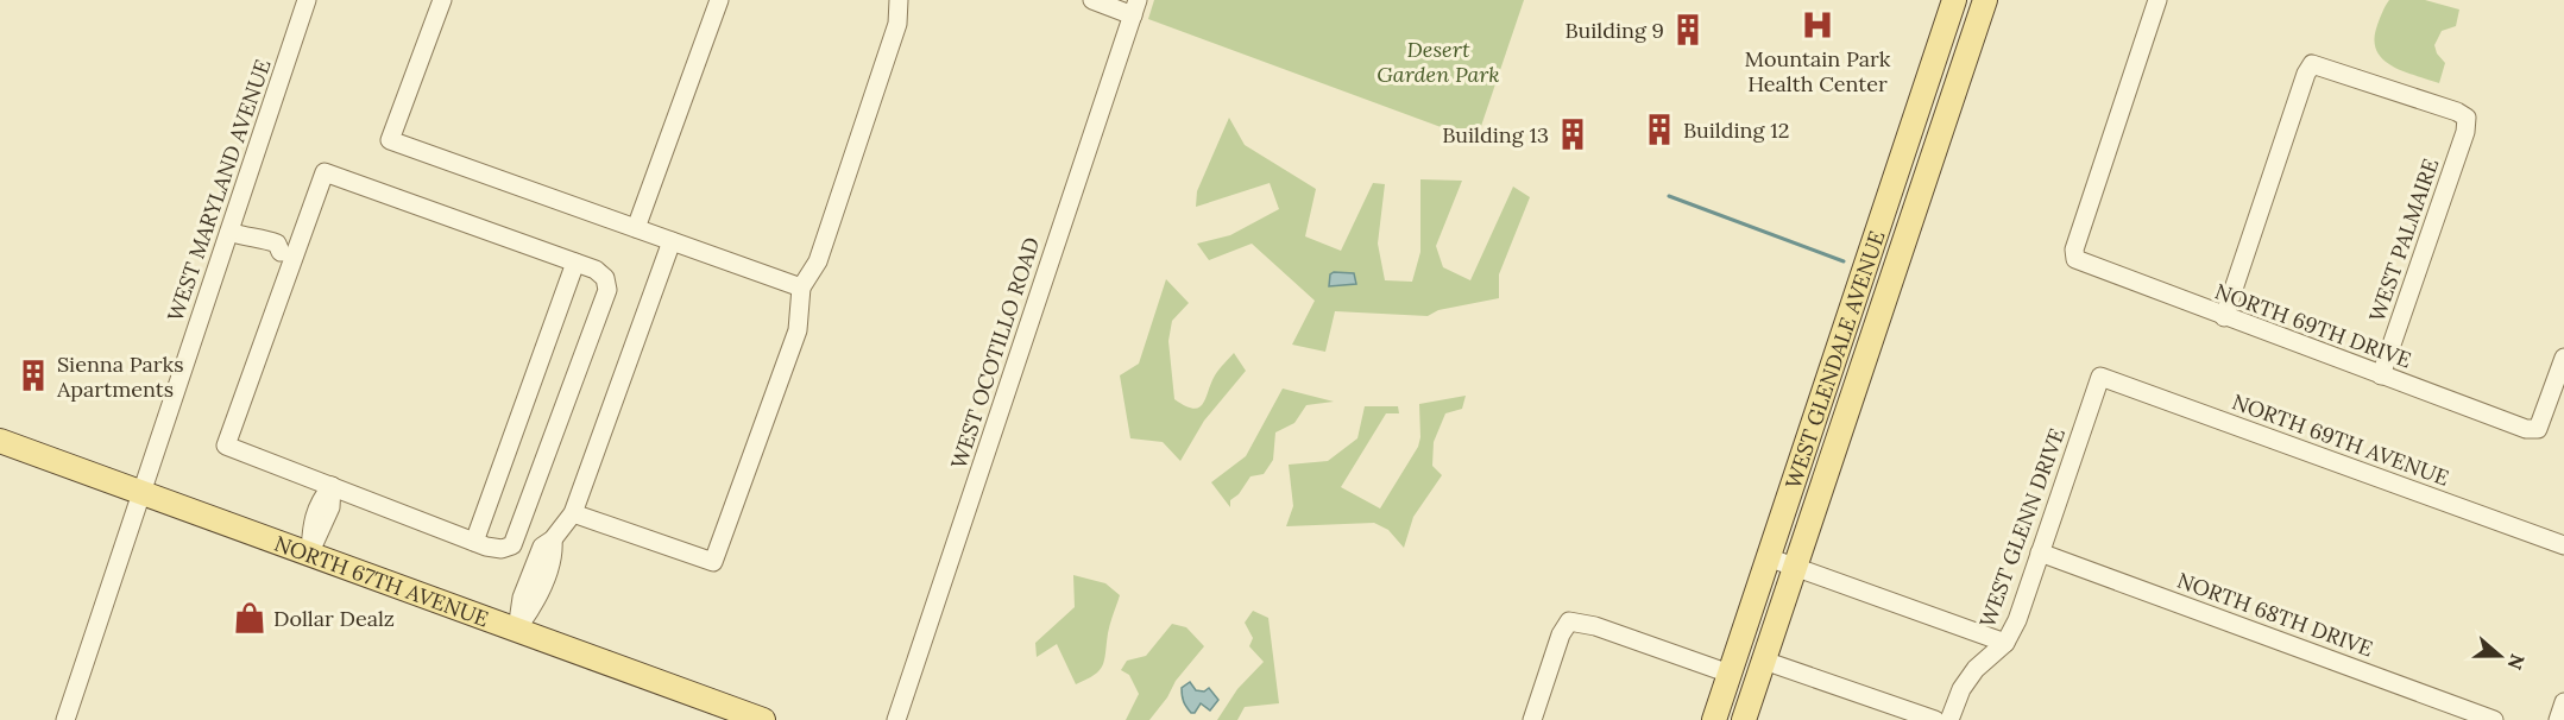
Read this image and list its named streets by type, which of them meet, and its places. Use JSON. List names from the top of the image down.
{
  "streets": {
    "main road": ["WEST GLENDALE AVENUE", "NORTH 67TH AVENUE"],
    "street": [
      "WEST MARYLAND AVENUE",
      "WEST PALMAIRE",
      "NORTH 69TH DRIVE",
      "WEST OCOTILLO ROAD",
      "NORTH 69TH AVENUE",
      "WEST GLENN DRIVE",
      "NORTH 68TH DRIVE"
    ]
  },
  "crossings": [
    ["WEST MARYLAND AVENUE", "NORTH 67TH AVENUE"],
    ["WEST PALMAIRE", "NORTH 69TH DRIVE"],
    ["NORTH 69TH AVENUE", "WEST GLENN DRIVE"],
    ["WEST GLENN DRIVE", "NORTH 68TH DRIVE"]
  ],
  "parks": ["Desert Garden Park"],
  "places": {
    "hospital": ["Mountain Park Health Center"],
    "building": [
      "Building 9",
      "Building 12",
      "Building 13",
      "Sienna Parks Apartments"
    ],
    "shop": ["Dollar Dealz"]
  },
  "north": "right"
}
